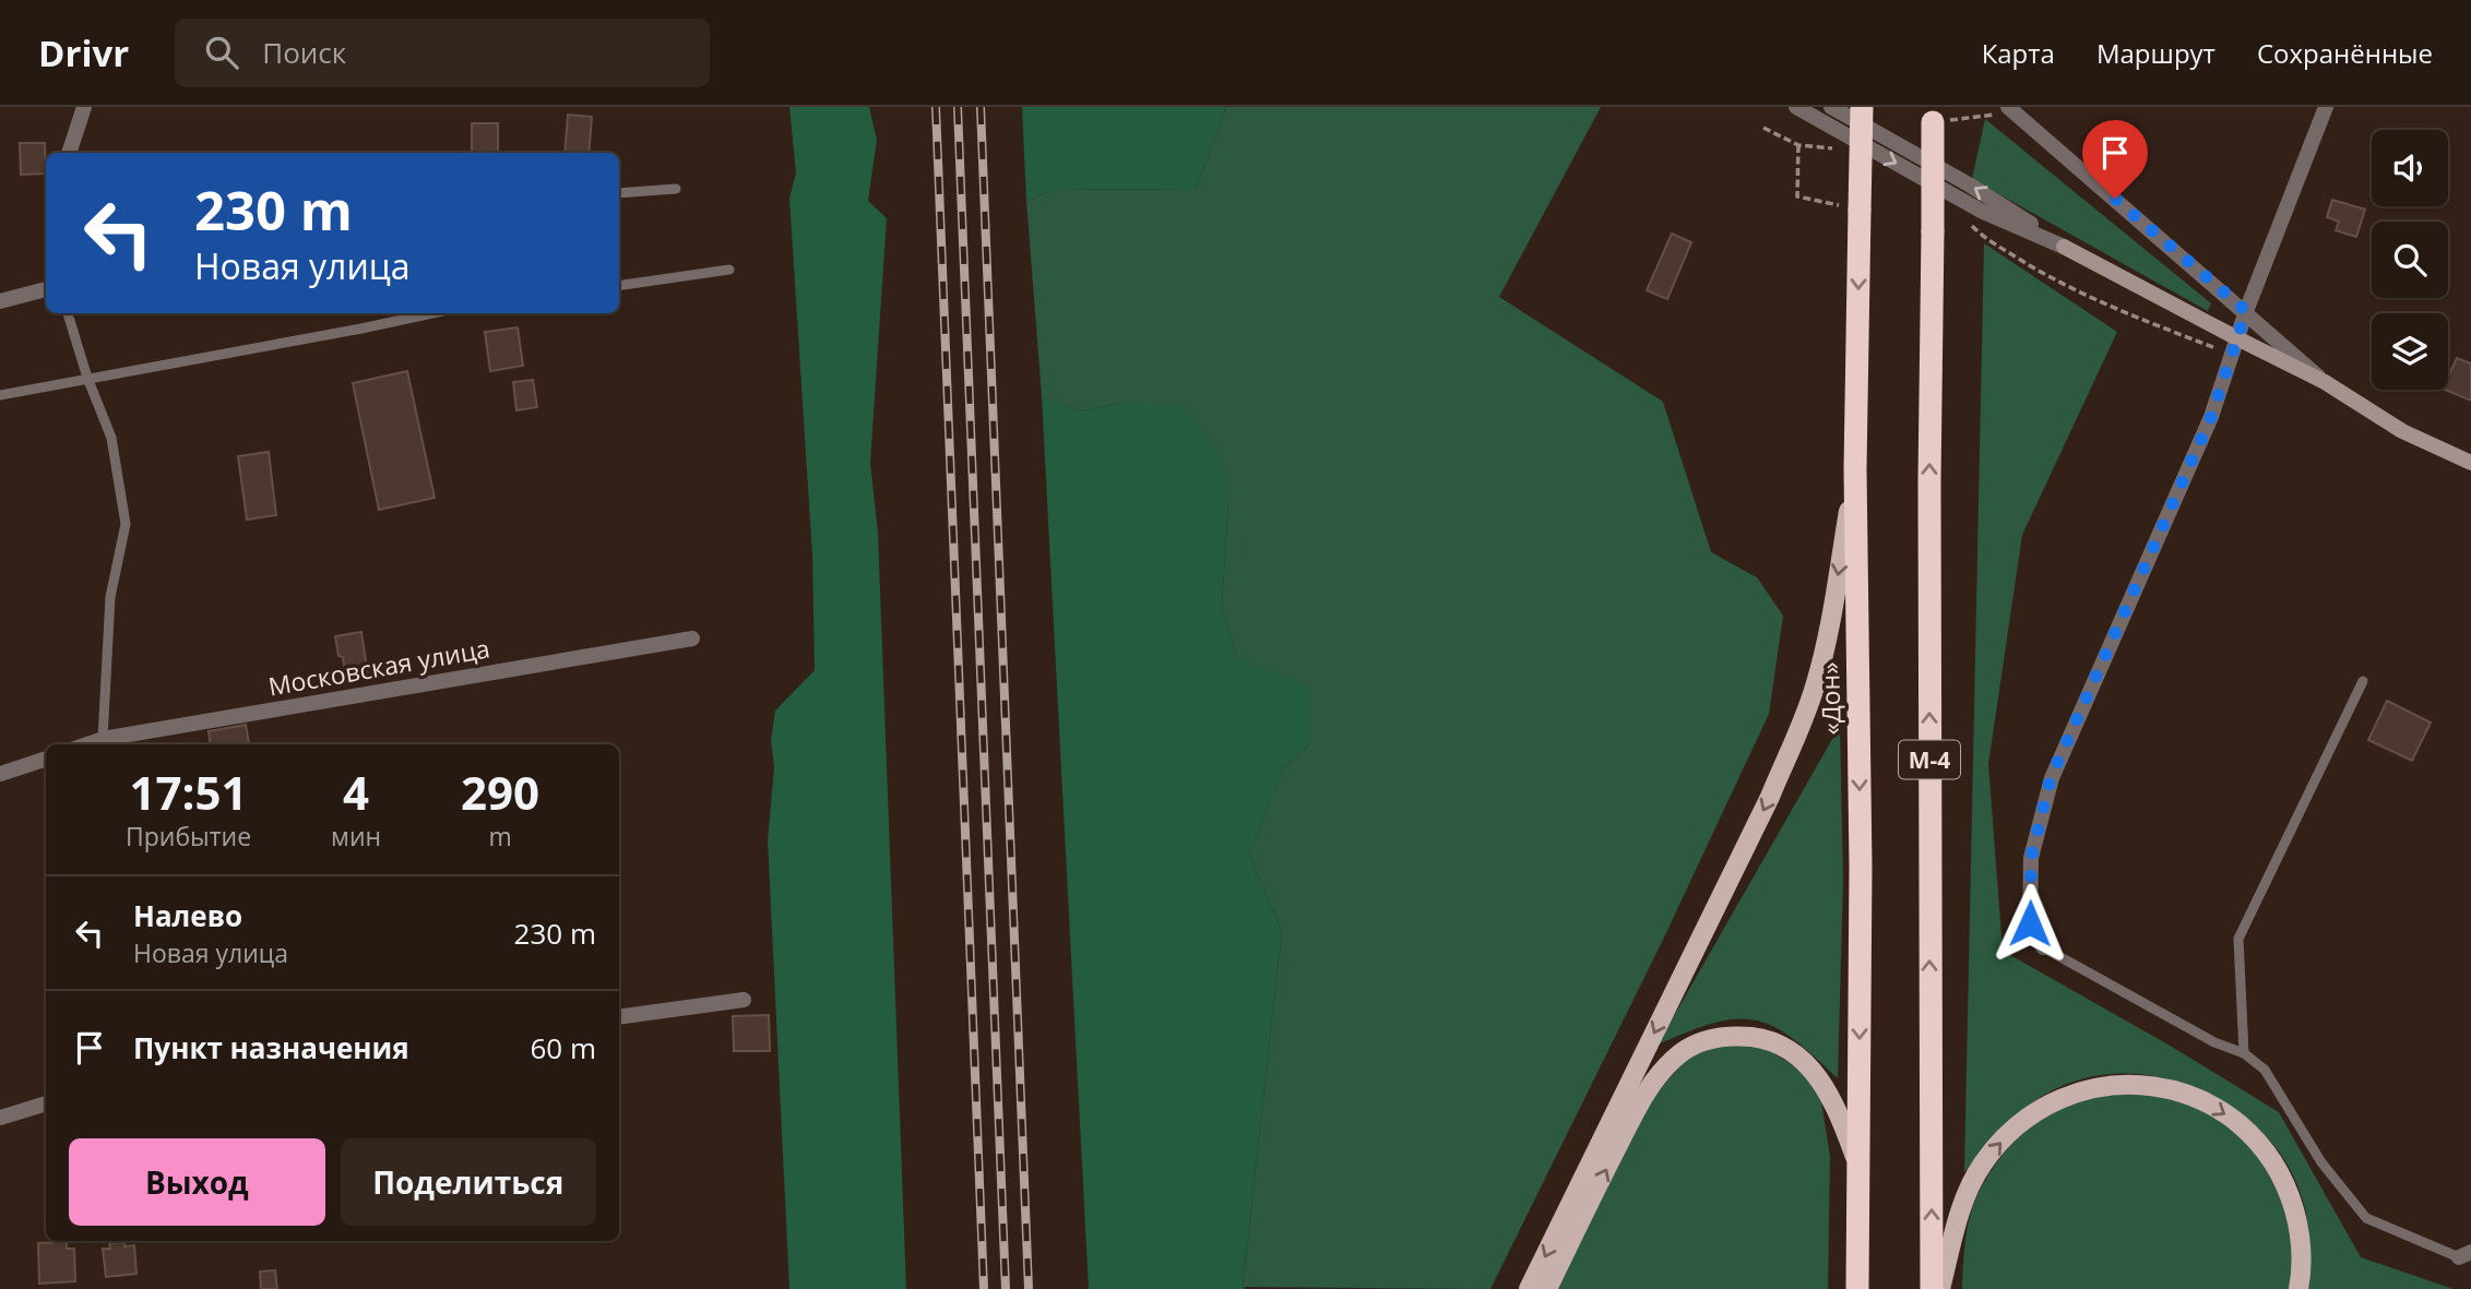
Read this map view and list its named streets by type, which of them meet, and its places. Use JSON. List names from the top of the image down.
{
  "streets": {
    "highway": ["«Дон»", "М-4"],
    "street": ["Московская улица"]
  },
  "page": {
    "header": "Drivr",
    "search": "Поиск",
    "nav": ["Карта", "Маршрут", "Сохранённые"],
    "turn": ["230 m", "Новая улица"],
    "eta": [
      "17:51",
      "Прибытие",
      "4",
      "мин",
      "290",
      "m"
    ],
    "list": [
      {
        "name": "Налево",
        "note": "Новая улица",
        "value": "230 m"
      },
      {
        "name": "Пункт назначения",
        "value": "60 m"
      }
    ],
    "buttons": ["Выход", "Поделиться"]
  }
}
